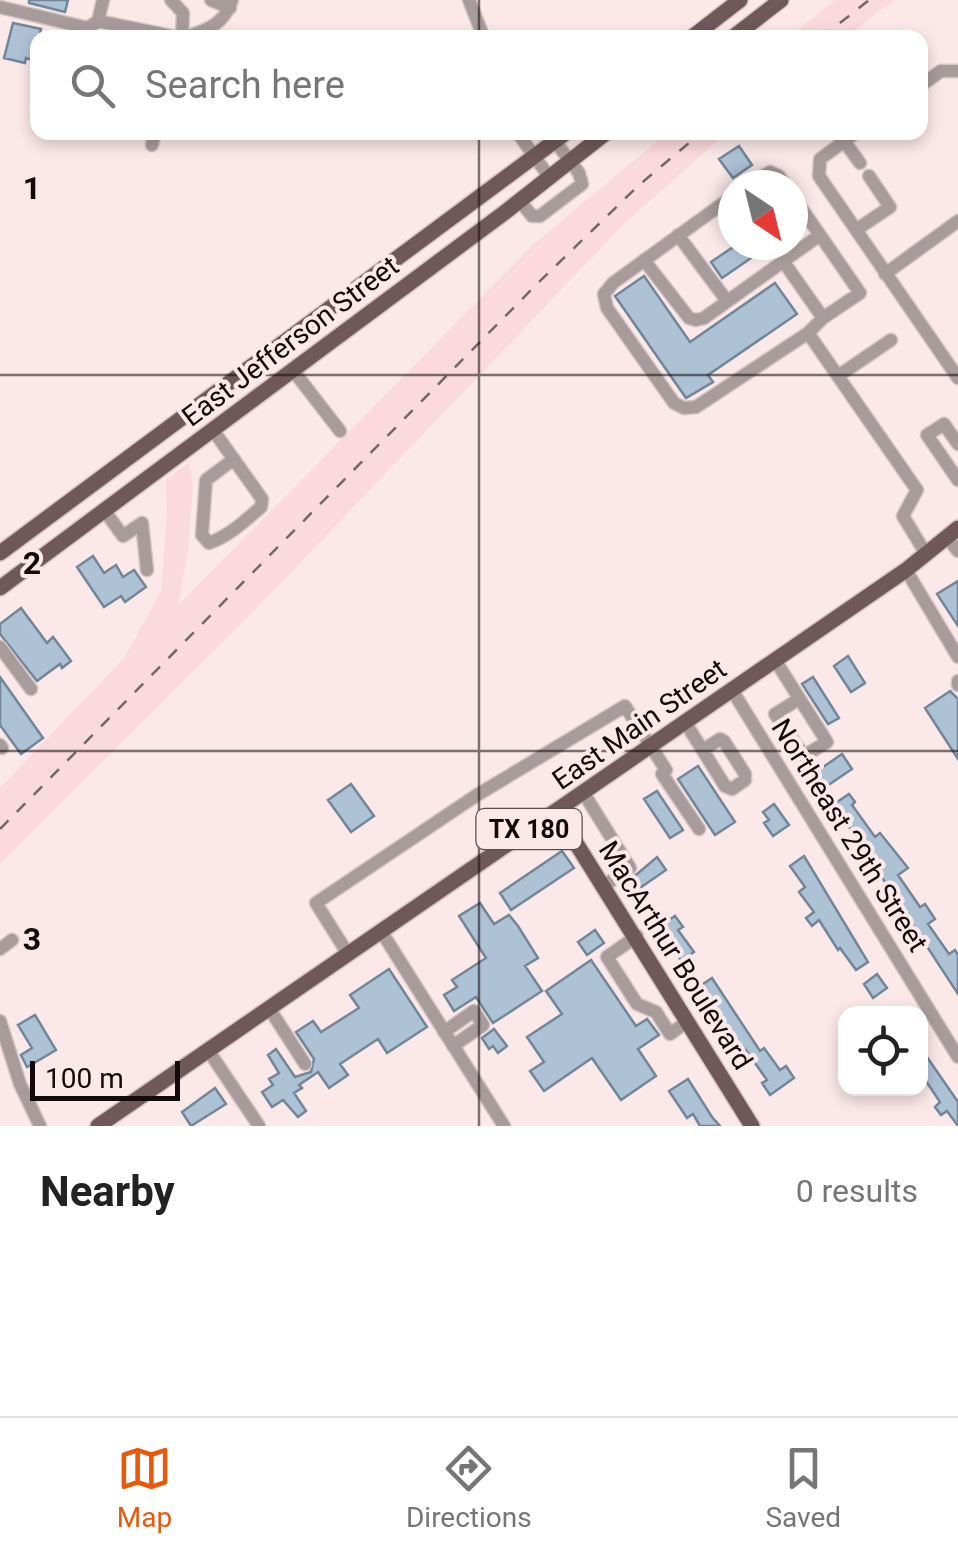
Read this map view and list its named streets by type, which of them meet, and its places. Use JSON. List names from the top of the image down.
{
  "streets": {
    "main road": [
      "East Jefferson Street",
      "East Main Street",
      "TX 180",
      "MacArthur Boulevard"
    ],
    "street": ["Northeast 29th Street"]
  },
  "crossings": [
    ["East Main Street", "Northeast 29th Street"],
    ["East Main Street", "MacArthur Boulevard"]
  ],
  "scale_bar": "100 m",
  "north": "bottom right",
  "page": {
    "search": "Search here",
    "scale": "100 m",
    "heading": ["Nearby", "0 results"],
    "nav": ["Map", "Directions", "Saved"]
  },
  "grid": {
    "rows": ["1", "2", "3"]
  }
}
